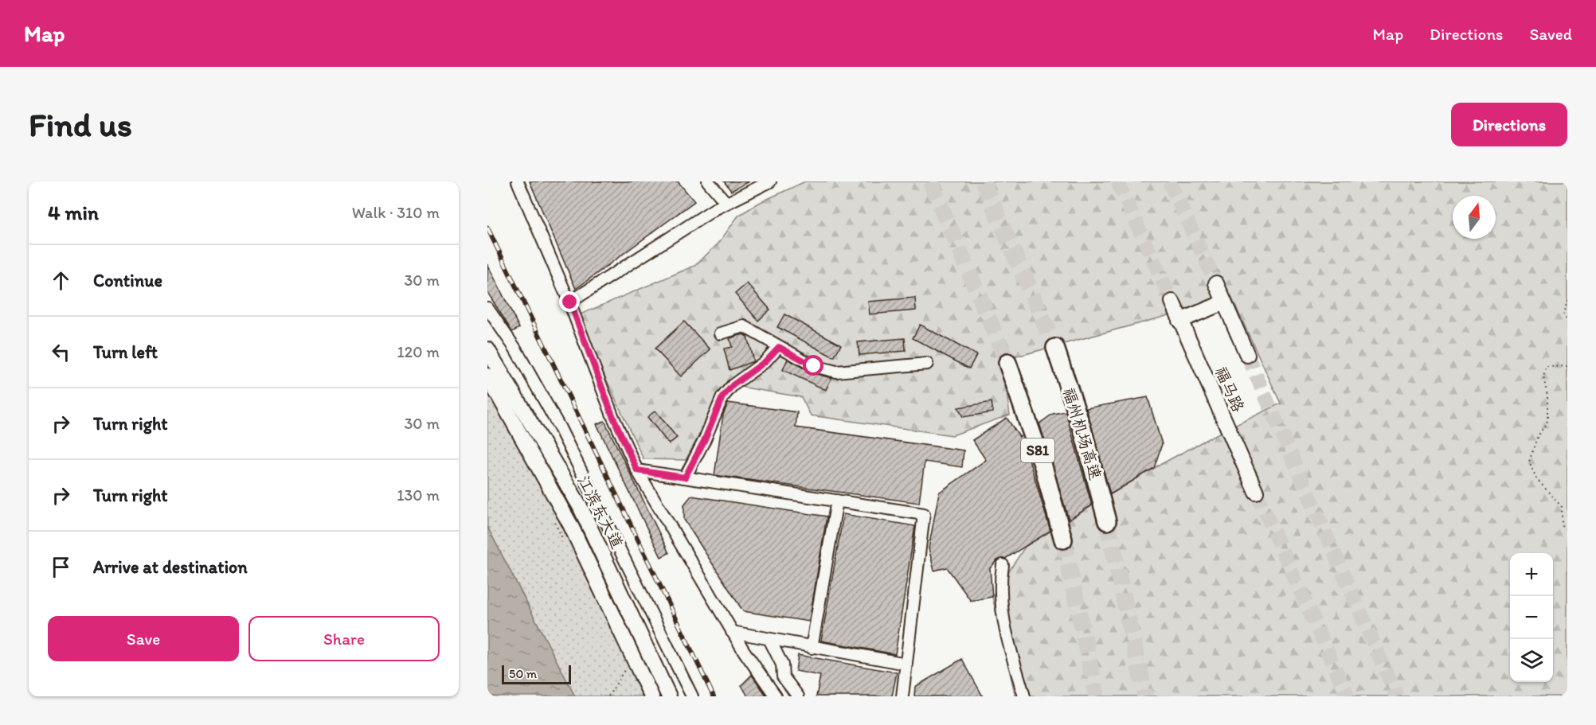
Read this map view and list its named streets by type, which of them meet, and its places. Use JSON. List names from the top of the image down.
{
  "streets": {
    "highway": ["福州机场高速", "S81"],
    "main road": ["福马路", "江滨东大道"]
  },
  "scale_bar": "50 m",
  "north": "top",
  "page": {
    "header": "Map",
    "nav": ["Map", "Directions", "Saved"],
    "buttons": [
      "Directions",
      ["Save", "Share"]
    ],
    "title": "Find us",
    "heading": ["4 min", "Walk · 310 m"],
    "list": [
      ["Continue", "30 m"],
      ["Turn left", "120 m"],
      ["Turn right", "30 m"],
      ["Turn right", "130 m"],
      "Arrive at destination"
    ],
    "map_buttons": ["+", "−"],
    "scale": "50 m"
  }
}
